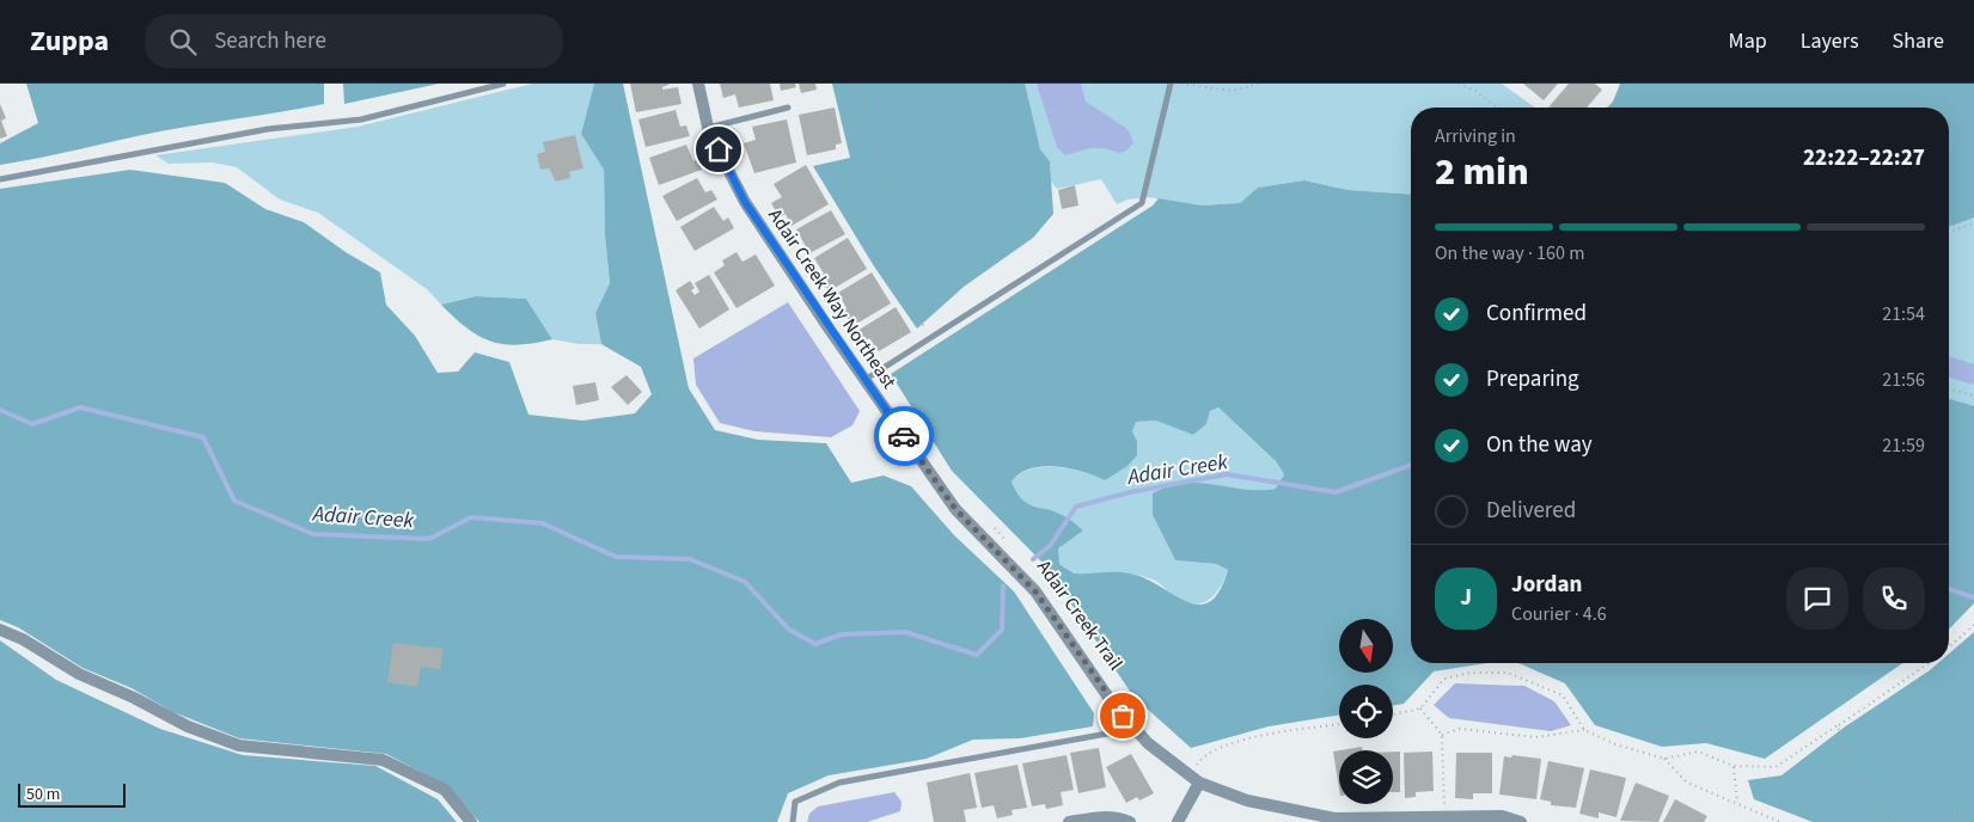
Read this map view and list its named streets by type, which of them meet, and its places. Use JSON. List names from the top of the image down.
{
  "streets": {
    "street": ["Adair Creek Way Northeast"]
  },
  "water": ["Adair Creek"],
  "scale_bar": "50 m",
  "north": "bottom",
  "page": {
    "header": "Zuppa",
    "search": "Search here",
    "nav": ["Map", "Layers", "Share"],
    "heading": ["2 min", "Arriving in", "22:22–22:27"],
    "panel": ["Jordan", "Courier · 4.6"],
    "bar": "On the way · 160 m",
    "list": [
      ["Confirmed", "21:54"],
      ["Preparing", "21:56"],
      ["On the way", "21:59"],
      "Delivered"
    ],
    "round": "J",
    "scale": "50 m"
  }
}
